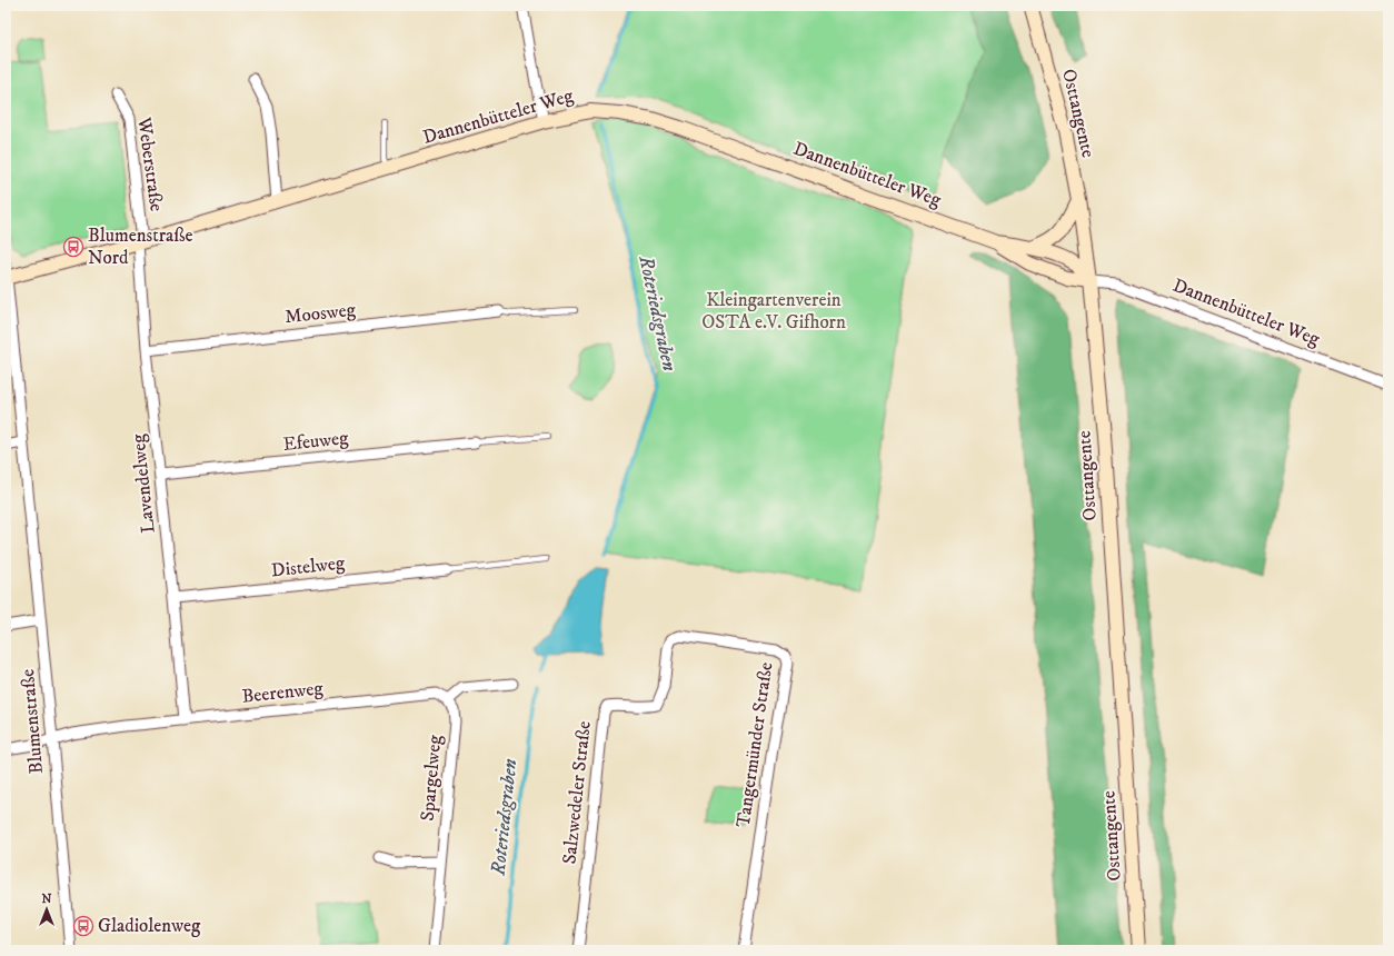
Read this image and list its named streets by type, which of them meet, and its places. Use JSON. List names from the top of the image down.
{
  "streets": {
    "street": [
      "Osttangente",
      "Dannenbütteler Weg",
      "Weberstraße",
      "Moosweg",
      "Efeuweg",
      "Lavendelweg",
      "Distelweg",
      "Beerenweg",
      "Blumenstraße",
      "Tangermünder Straße",
      "Spargelweg",
      "Salzwedeler Straße"
    ]
  },
  "crossings": [
    ["Osttangente", "Dannenbütteler Weg"],
    ["Dannenbütteler Weg", "Weberstraße"],
    ["Dannenbütteler Weg", "Lavendelweg"],
    ["Dannenbütteler Weg", "Blumenstraße"],
    ["Weberstraße", "Lavendelweg"],
    ["Moosweg", "Lavendelweg"],
    ["Efeuweg", "Lavendelweg"],
    ["Lavendelweg", "Distelweg"],
    ["Lavendelweg", "Beerenweg"],
    ["Beerenweg", "Blumenstraße"],
    ["Beerenweg", "Spargelweg"],
    ["Tangermünder Straße", "Salzwedeler Straße"]
  ],
  "water": ["Roteriedsgraben"],
  "parks": ["Kleingartenverein OSTA e.V. Gifhorn"],
  "places": {
    "bus stop": ["Blumenstraße Nord", "Gladiolenweg"]
  },
  "north": "top"
}
